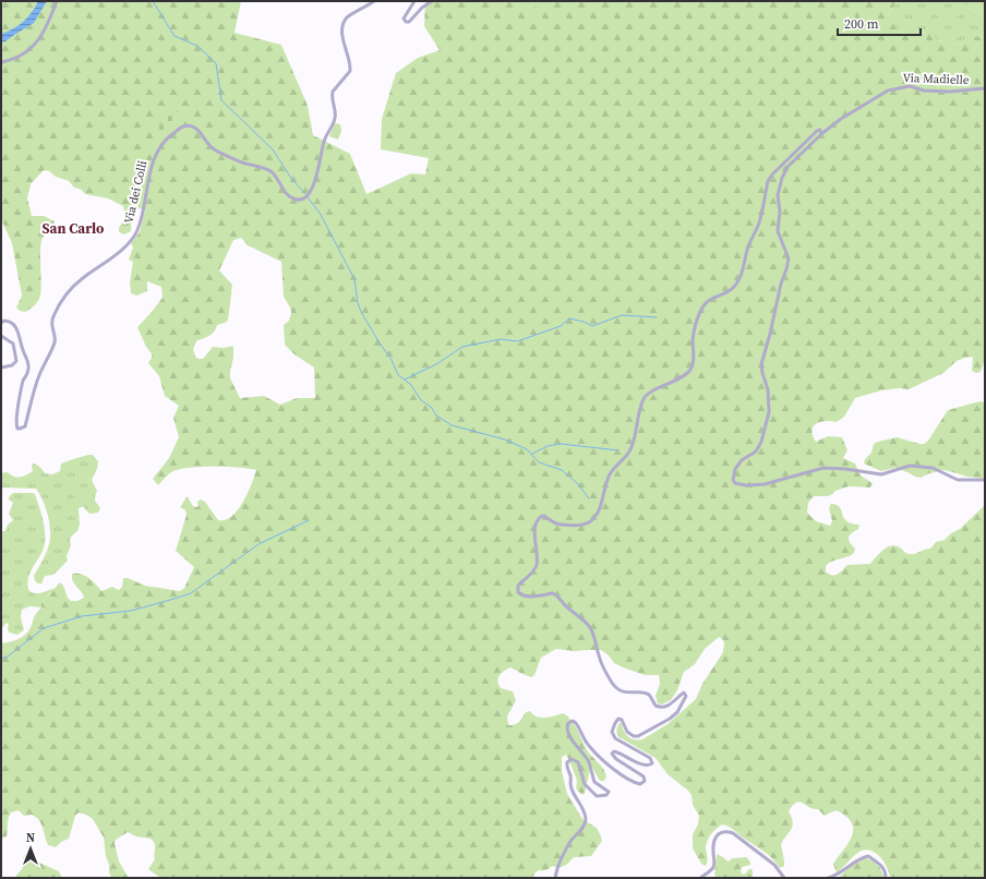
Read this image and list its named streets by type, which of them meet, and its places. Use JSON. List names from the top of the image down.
{
  "streets": {
    "street": ["Via Madielle", "Via dei Colli"]
  },
  "districts": ["San Carlo"],
  "scale_bar": "200 m",
  "north": "top"
}
